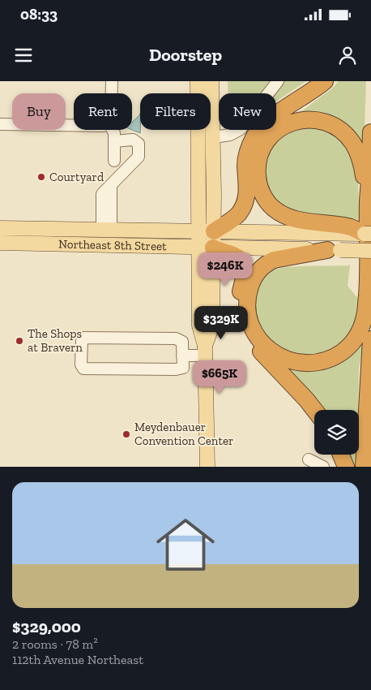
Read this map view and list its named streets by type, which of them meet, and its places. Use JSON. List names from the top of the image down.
{
  "streets": {
    "main road": ["Northeast 8th Street"]
  },
  "places": ["Courtyard", "The Shops at Bravern", "Meydenbauer Convention Center"],
  "page": {
    "status": "08:33",
    "header": "Doorstep",
    "chip": [
      "Buy",
      "Rent",
      "Filters",
      "New"
    ],
    "price": ["$246K", "$329K", "$665K"],
    "list": [
      {
        "name": "$329,000",
        "note": "2 rooms · 78 m² · 112th Avenue Northeast"
      }
    ]
  }
}
